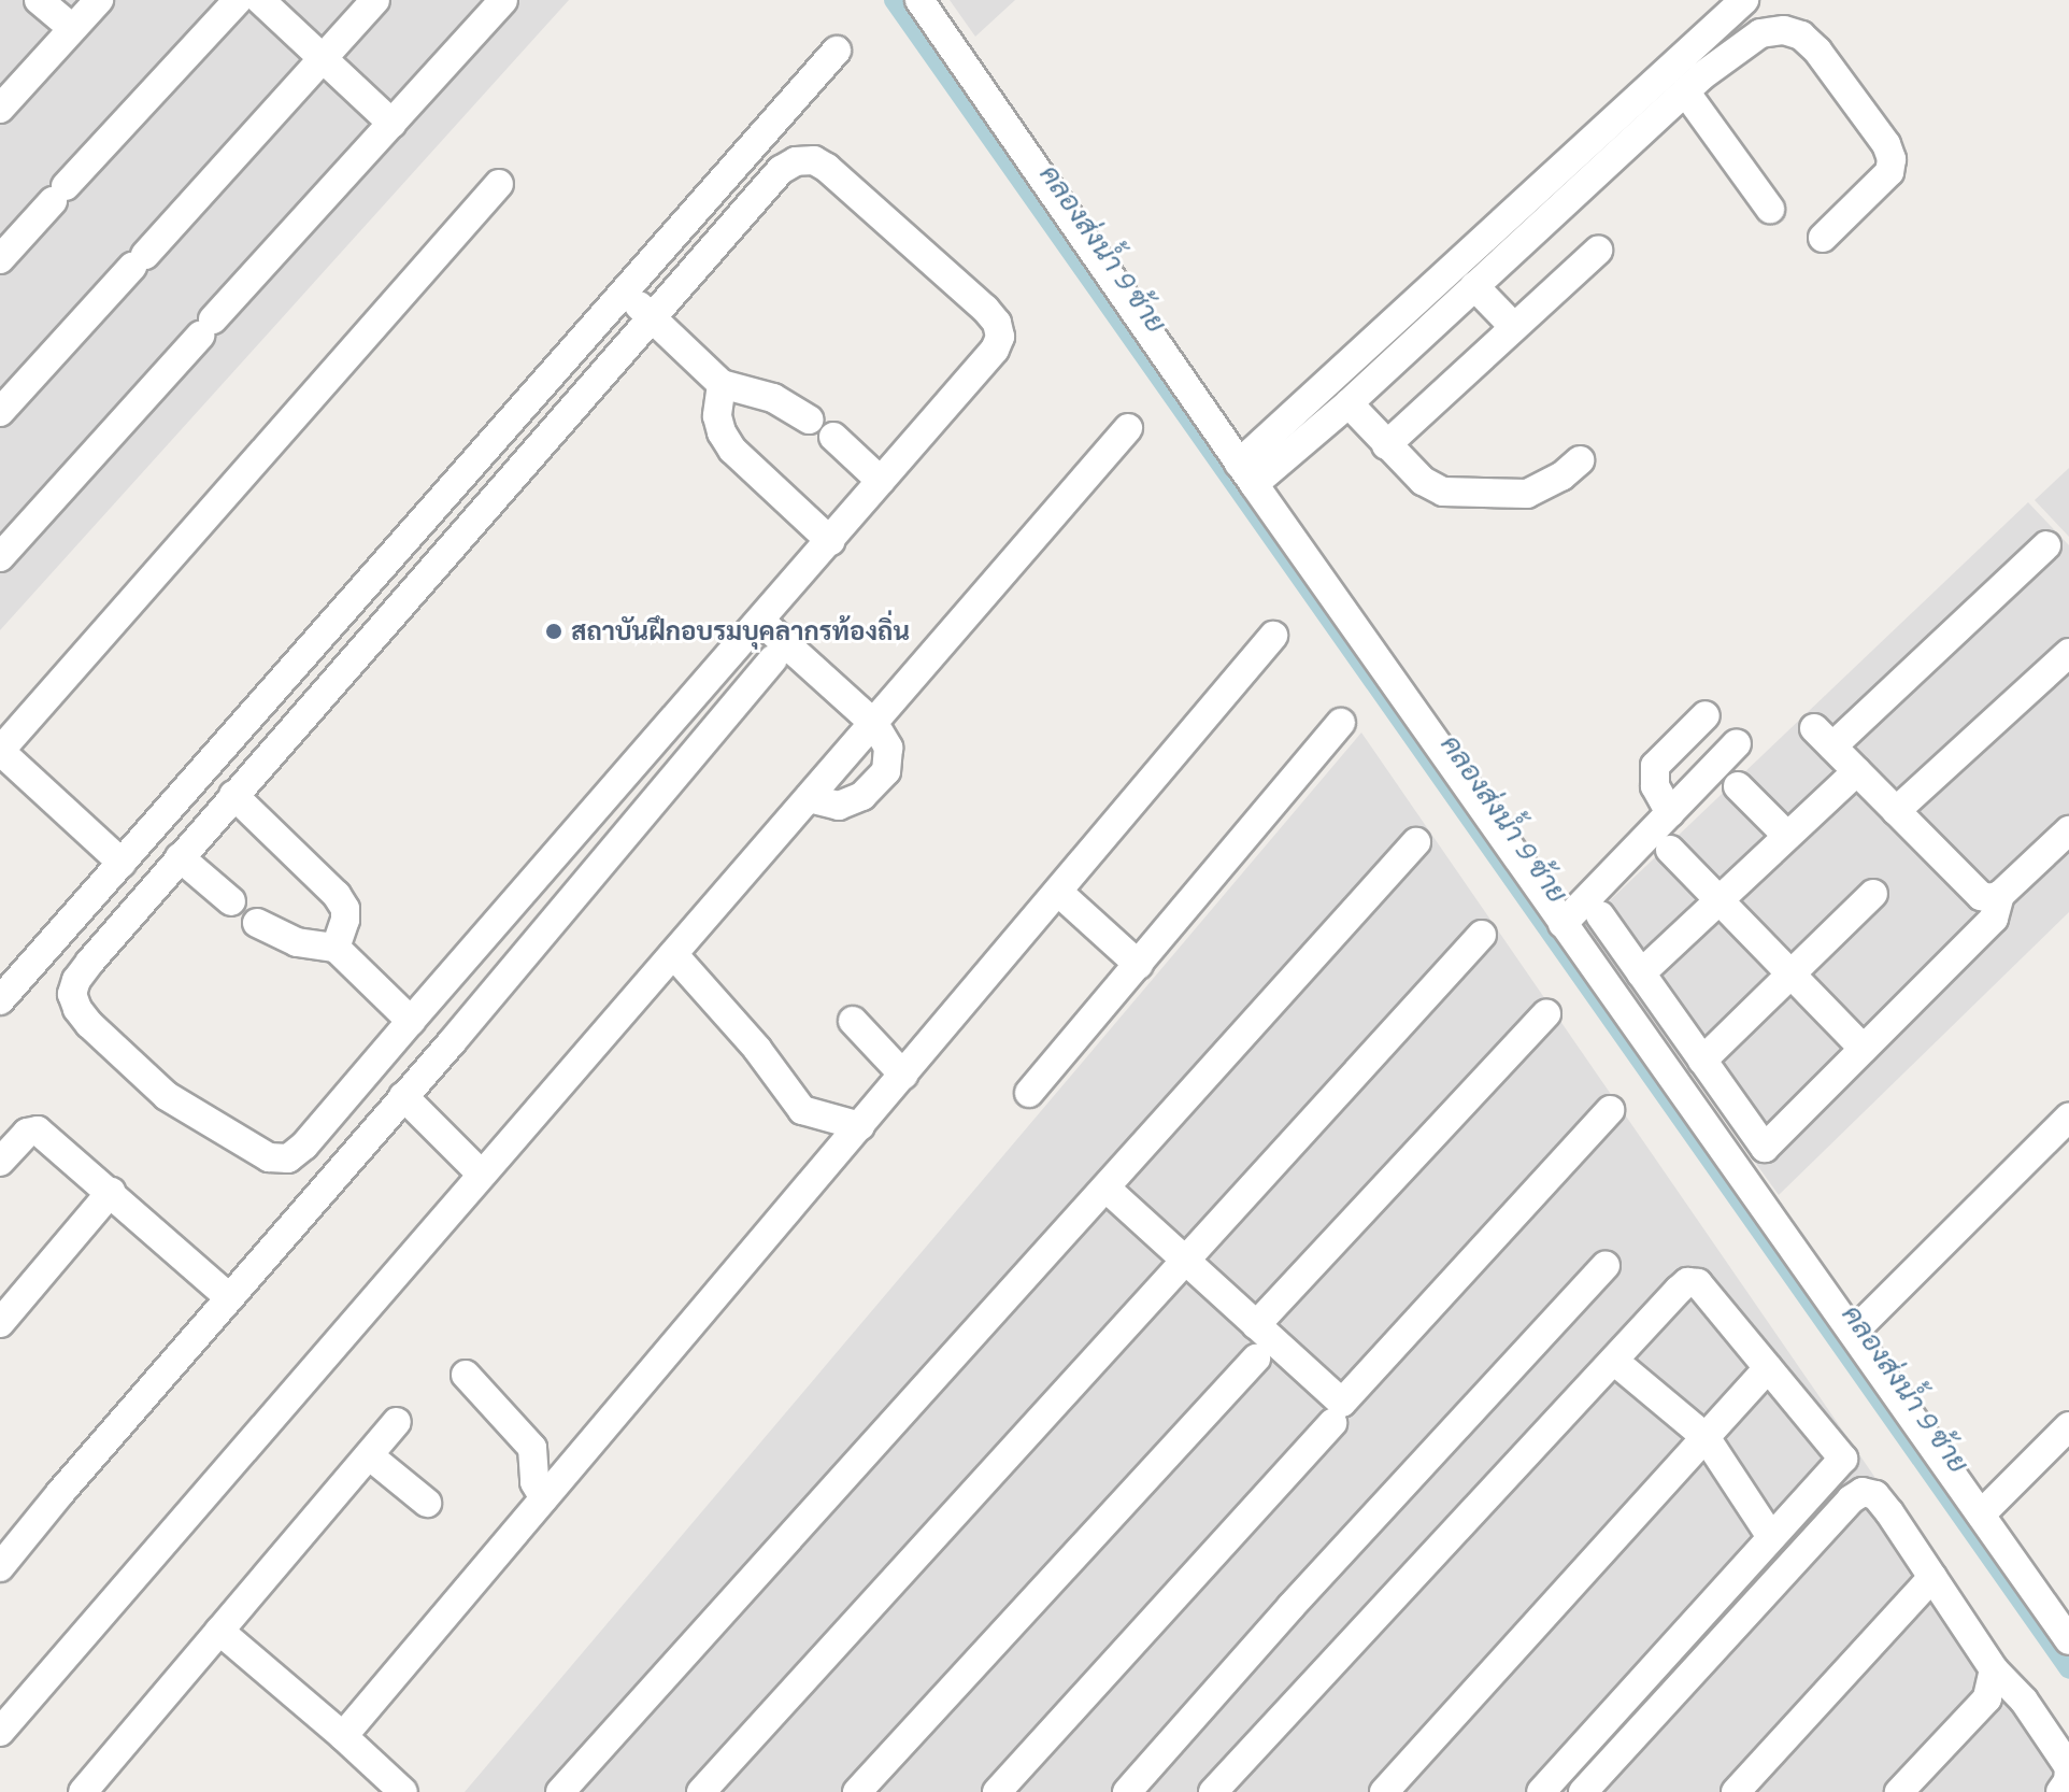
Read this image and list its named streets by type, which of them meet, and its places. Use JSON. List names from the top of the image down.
{
  "water": ["คลองส่งน้ำ 9 ซ้าย"],
  "places": ["สถาบันฝึกอบรมบุคลากรท้องถิ่น"]
}
